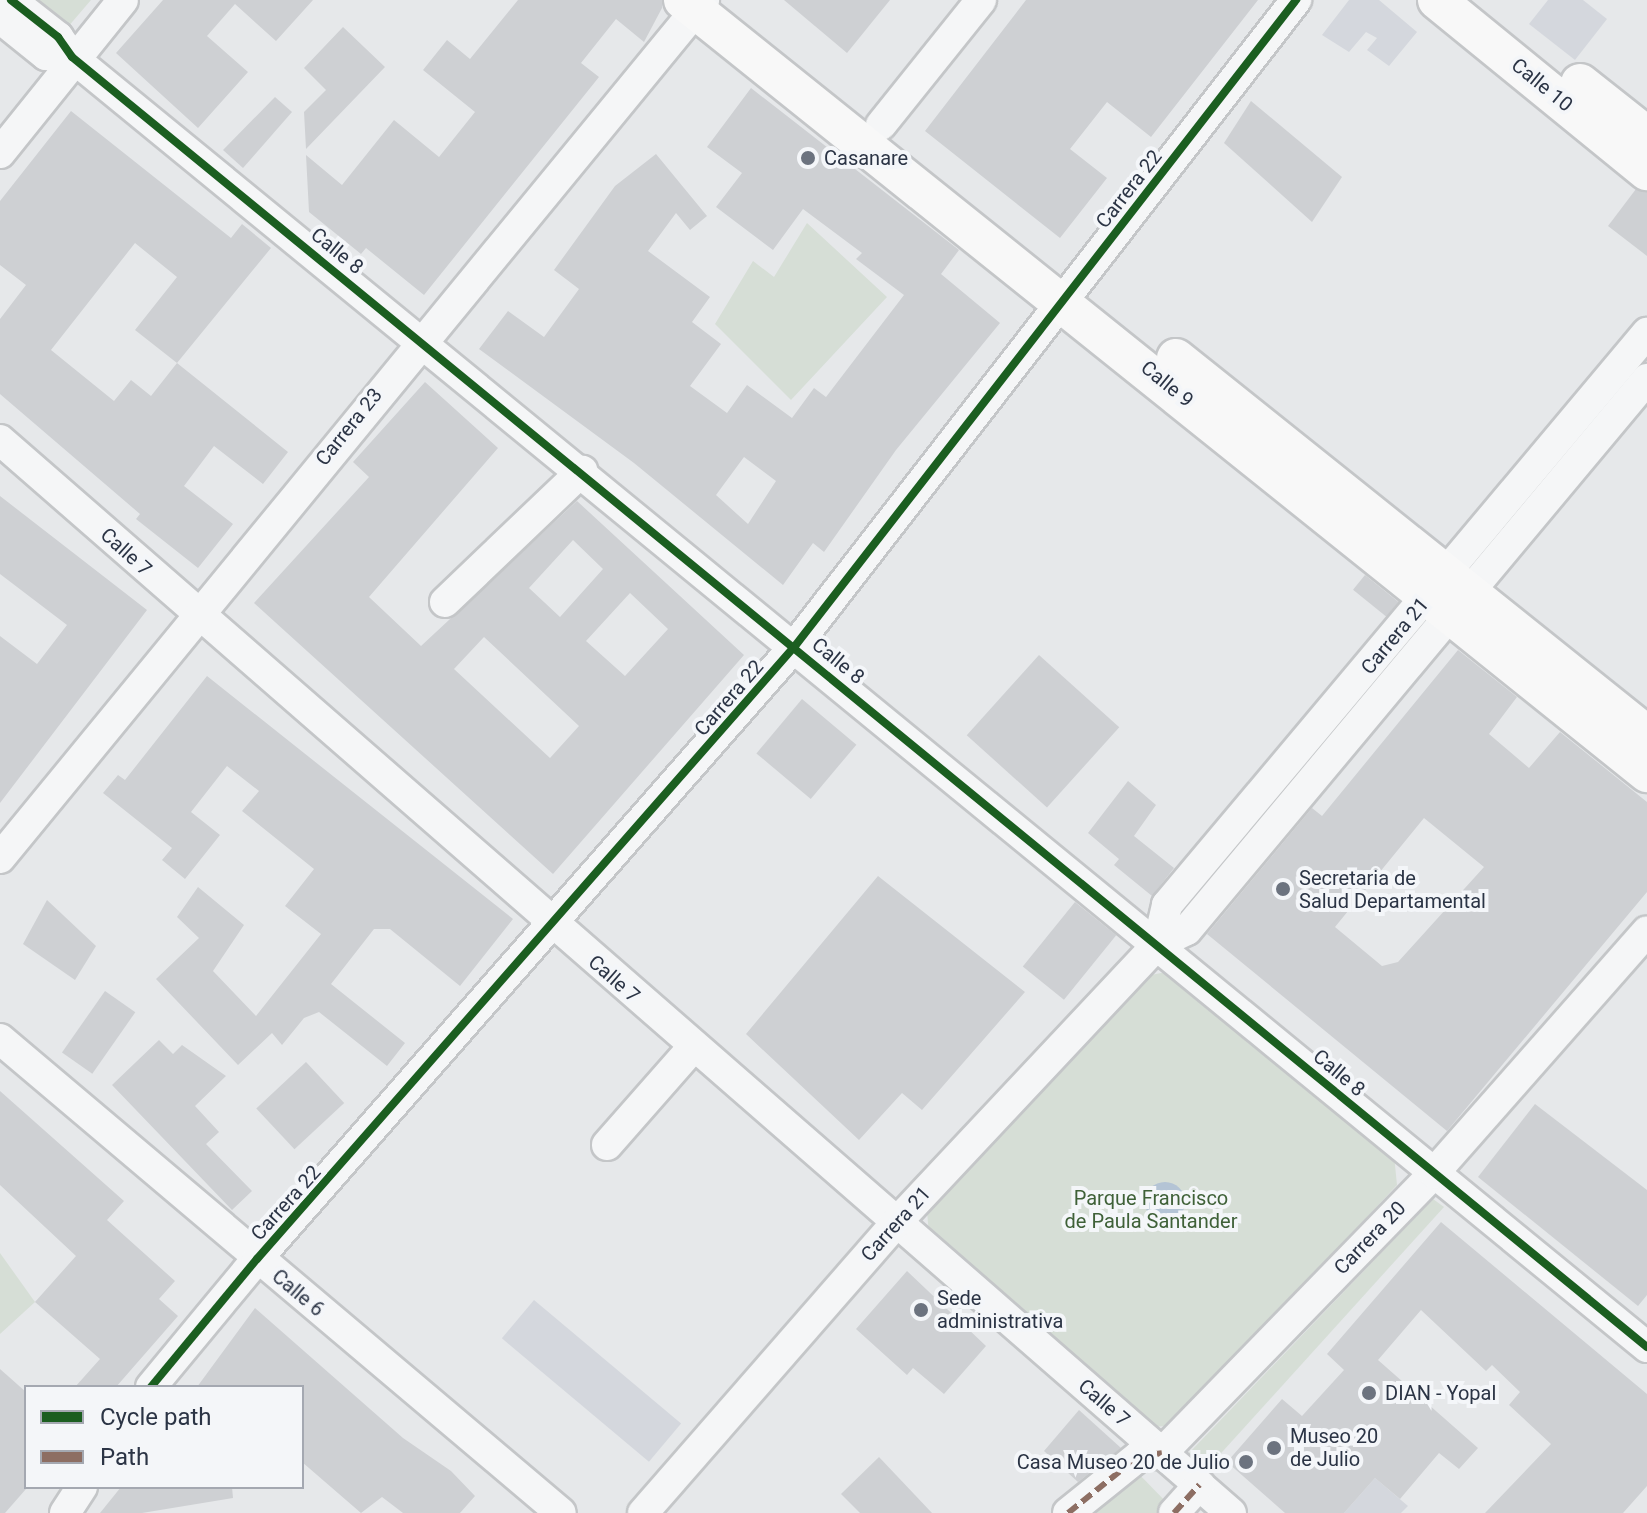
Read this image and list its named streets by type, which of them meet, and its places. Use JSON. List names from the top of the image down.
{
  "streets": {
    "main road": ["Calle 10", "Calle 9"],
    "street": [
      "Carrera 22",
      "Calle 8",
      "Carrera 23",
      "Calle 7",
      "Carrera 21",
      "Carrera 20",
      "Calle 6"
    ]
  },
  "crossings": [
    ["Carrera 22", "Calle 8"],
    ["Carrera 22", "Calle 9"],
    ["Carrera 22", "Calle 7"],
    ["Carrera 22", "Calle 6"],
    ["Calle 8", "Carrera 23"],
    ["Calle 8", "Carrera 21"],
    ["Calle 8", "Carrera 20"],
    ["Calle 9", "Carrera 23"],
    ["Calle 9", "Carrera 21"],
    ["Carrera 23", "Calle 7"],
    ["Calle 7", "Carrera 21"],
    ["Calle 7", "Carrera 20"]
  ],
  "parks": ["Parque Francisco de Paula Santander"],
  "places": [
    "Casanare",
    "Secretaria de Salud Departamental",
    "Sede administrativa",
    "DIAN - Yopal",
    "Museo 20 de Julio",
    "Casa Museo 20 de Julio"
  ],
  "legend": ["Cycle path", "Path"]
}
